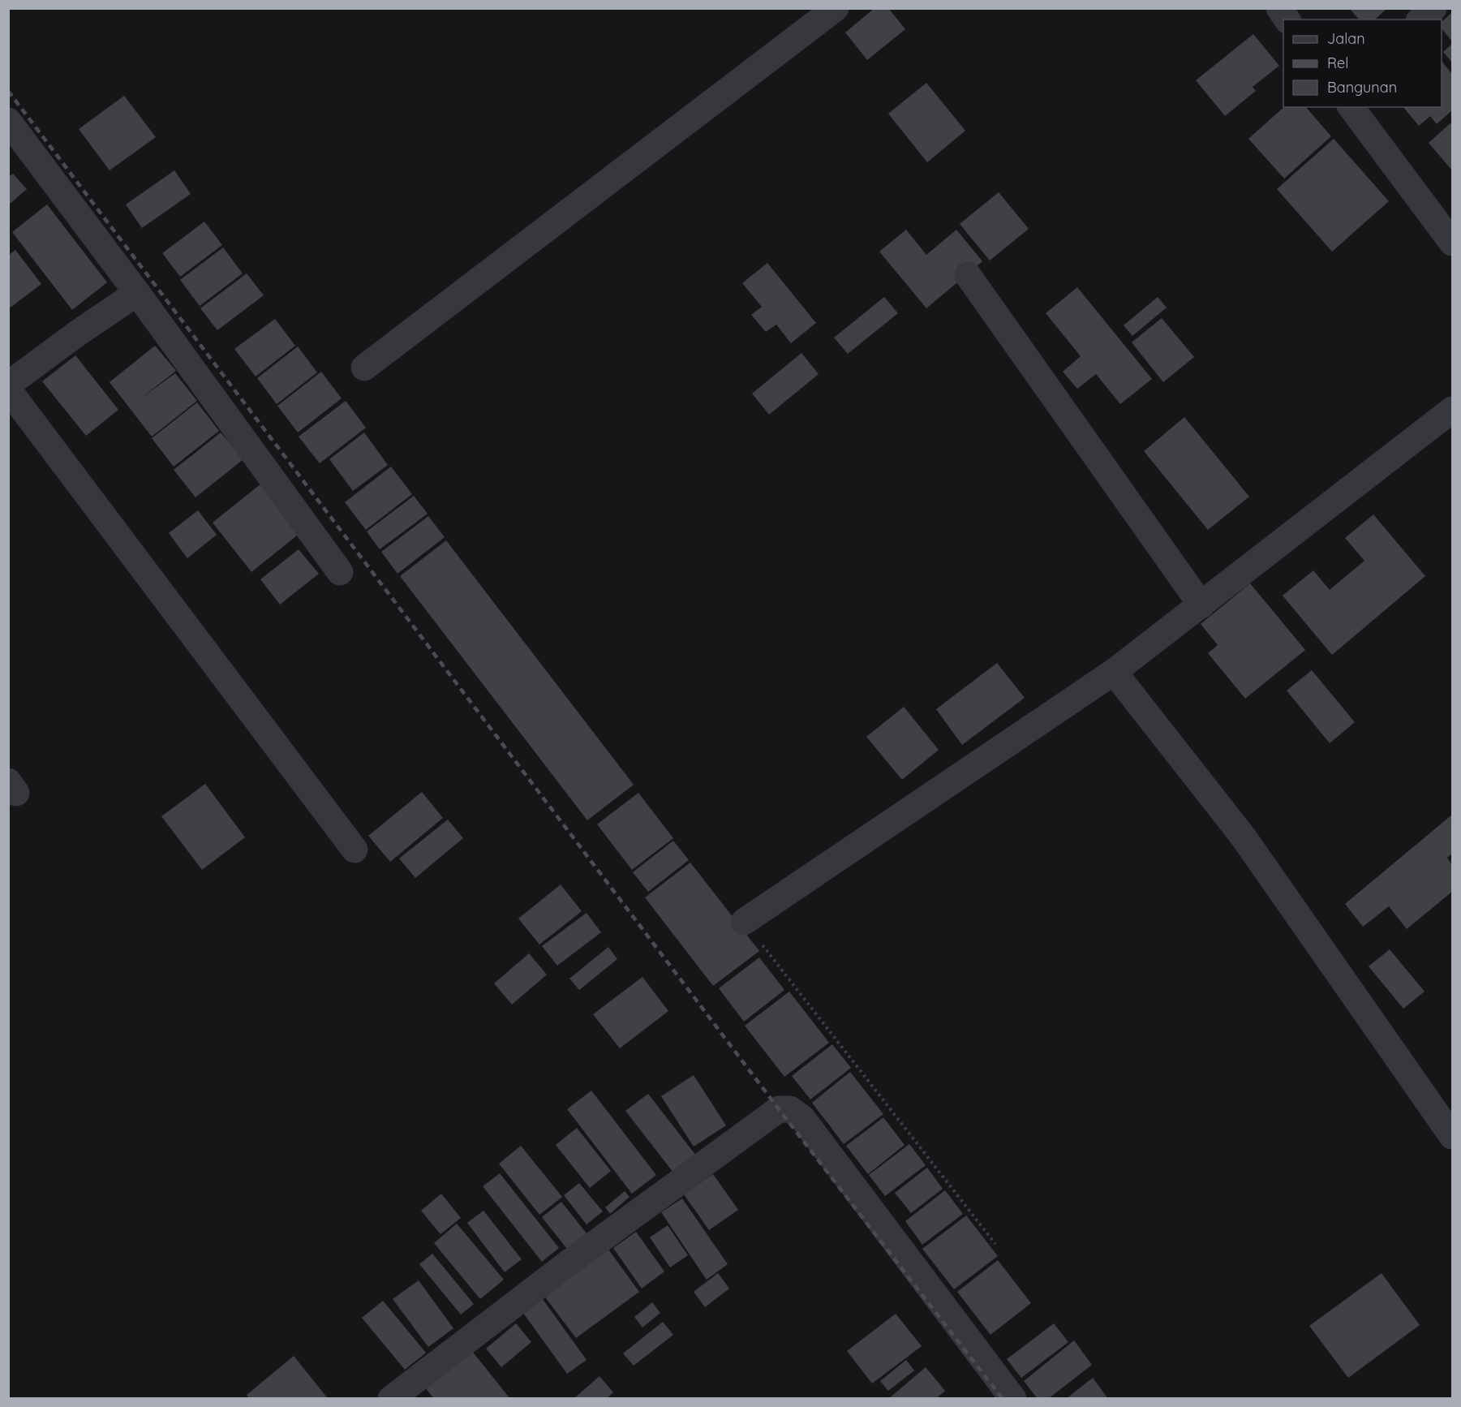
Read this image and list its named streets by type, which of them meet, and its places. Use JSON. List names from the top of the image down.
{
  "legend": ["Jalan", "Rel", "Bangunan"]
}
